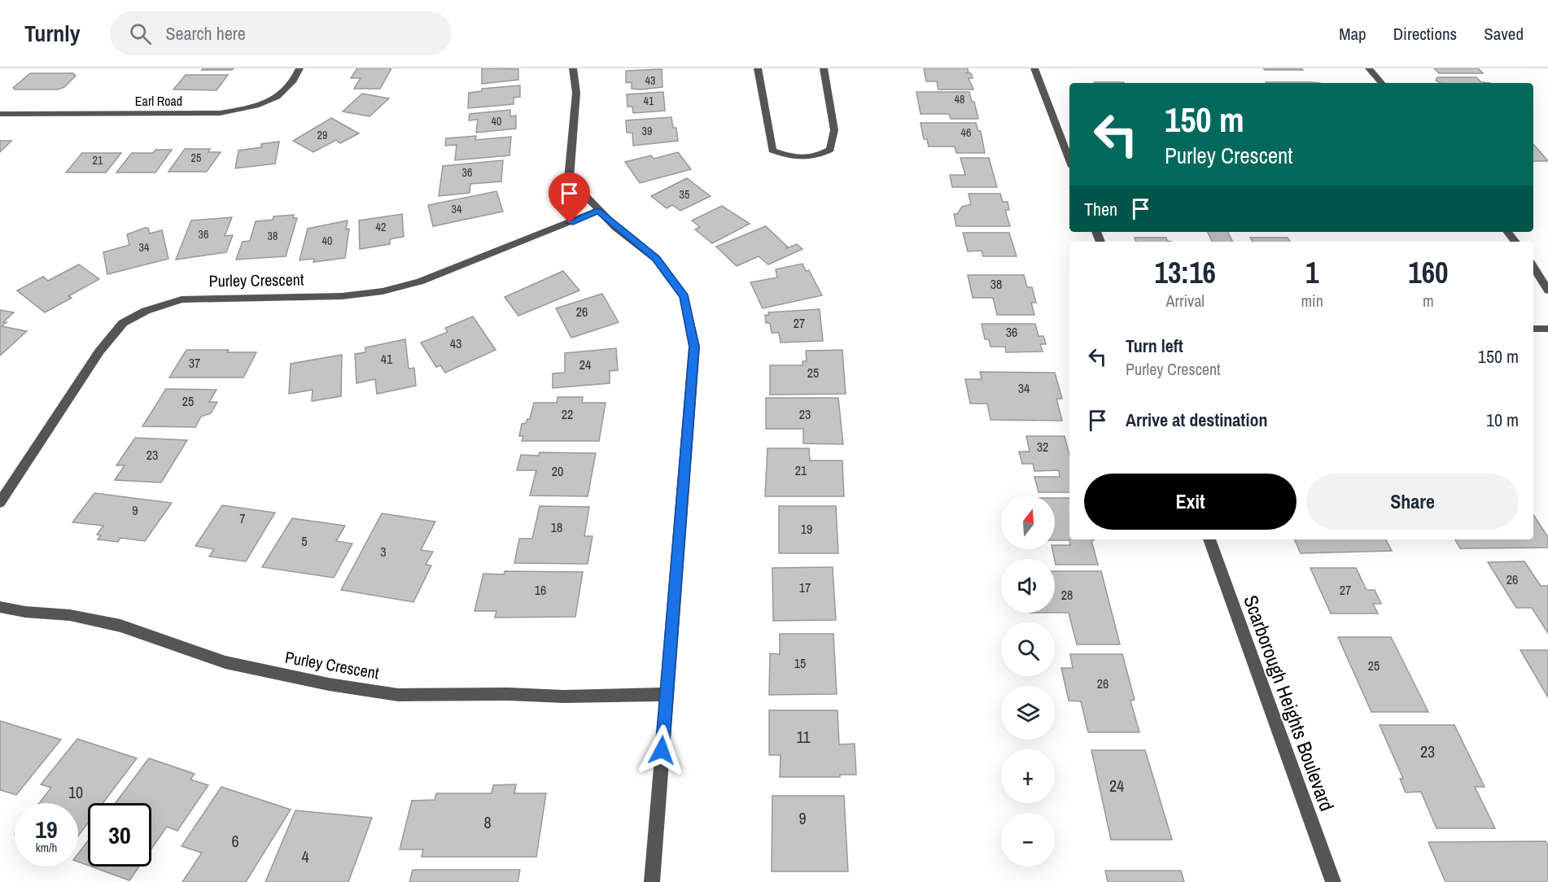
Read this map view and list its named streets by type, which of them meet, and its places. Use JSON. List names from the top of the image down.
{
  "streets": {
    "street": ["Earl Road", "Purley Crescent", "Scarborough Heights Boulevard"]
  },
  "house_numbers": [
    "43",
    "48",
    "41",
    "40",
    "39",
    "46",
    "29",
    "25",
    "21",
    "36",
    "35",
    "34",
    "42",
    "36",
    "38",
    "40",
    "34",
    "38",
    "26",
    "27",
    "36",
    "43",
    "41",
    "37",
    "24",
    "25",
    "34",
    "25",
    "22",
    "23",
    "32",
    "23",
    "21",
    "20",
    "9",
    "7",
    "18",
    "19",
    "5",
    "3",
    "26",
    "17",
    "16",
    "27",
    "28",
    "15",
    "25",
    "26",
    "11",
    "23",
    "24",
    "10",
    "9",
    "8",
    "6",
    "4"
  ],
  "north": "top",
  "page": {
    "header": "Turnly",
    "search": "Search here",
    "nav": ["Map", "Directions", "Saved"],
    "turn": ["150 m", "Purley Crescent"],
    "then": "Then",
    "eta": [
      "13:16",
      "Arrival",
      "1",
      "min",
      "160",
      "m"
    ],
    "list": [
      {
        "name": "Turn left",
        "note": "Purley Crescent",
        "value": "150 m"
      },
      {
        "name": "Arrive at destination",
        "value": "10 m"
      }
    ],
    "buttons": ["Exit", "Share"],
    "map_buttons": ["+", "−"],
    "speed": "19 km/h",
    "limit": "30"
  }
}
